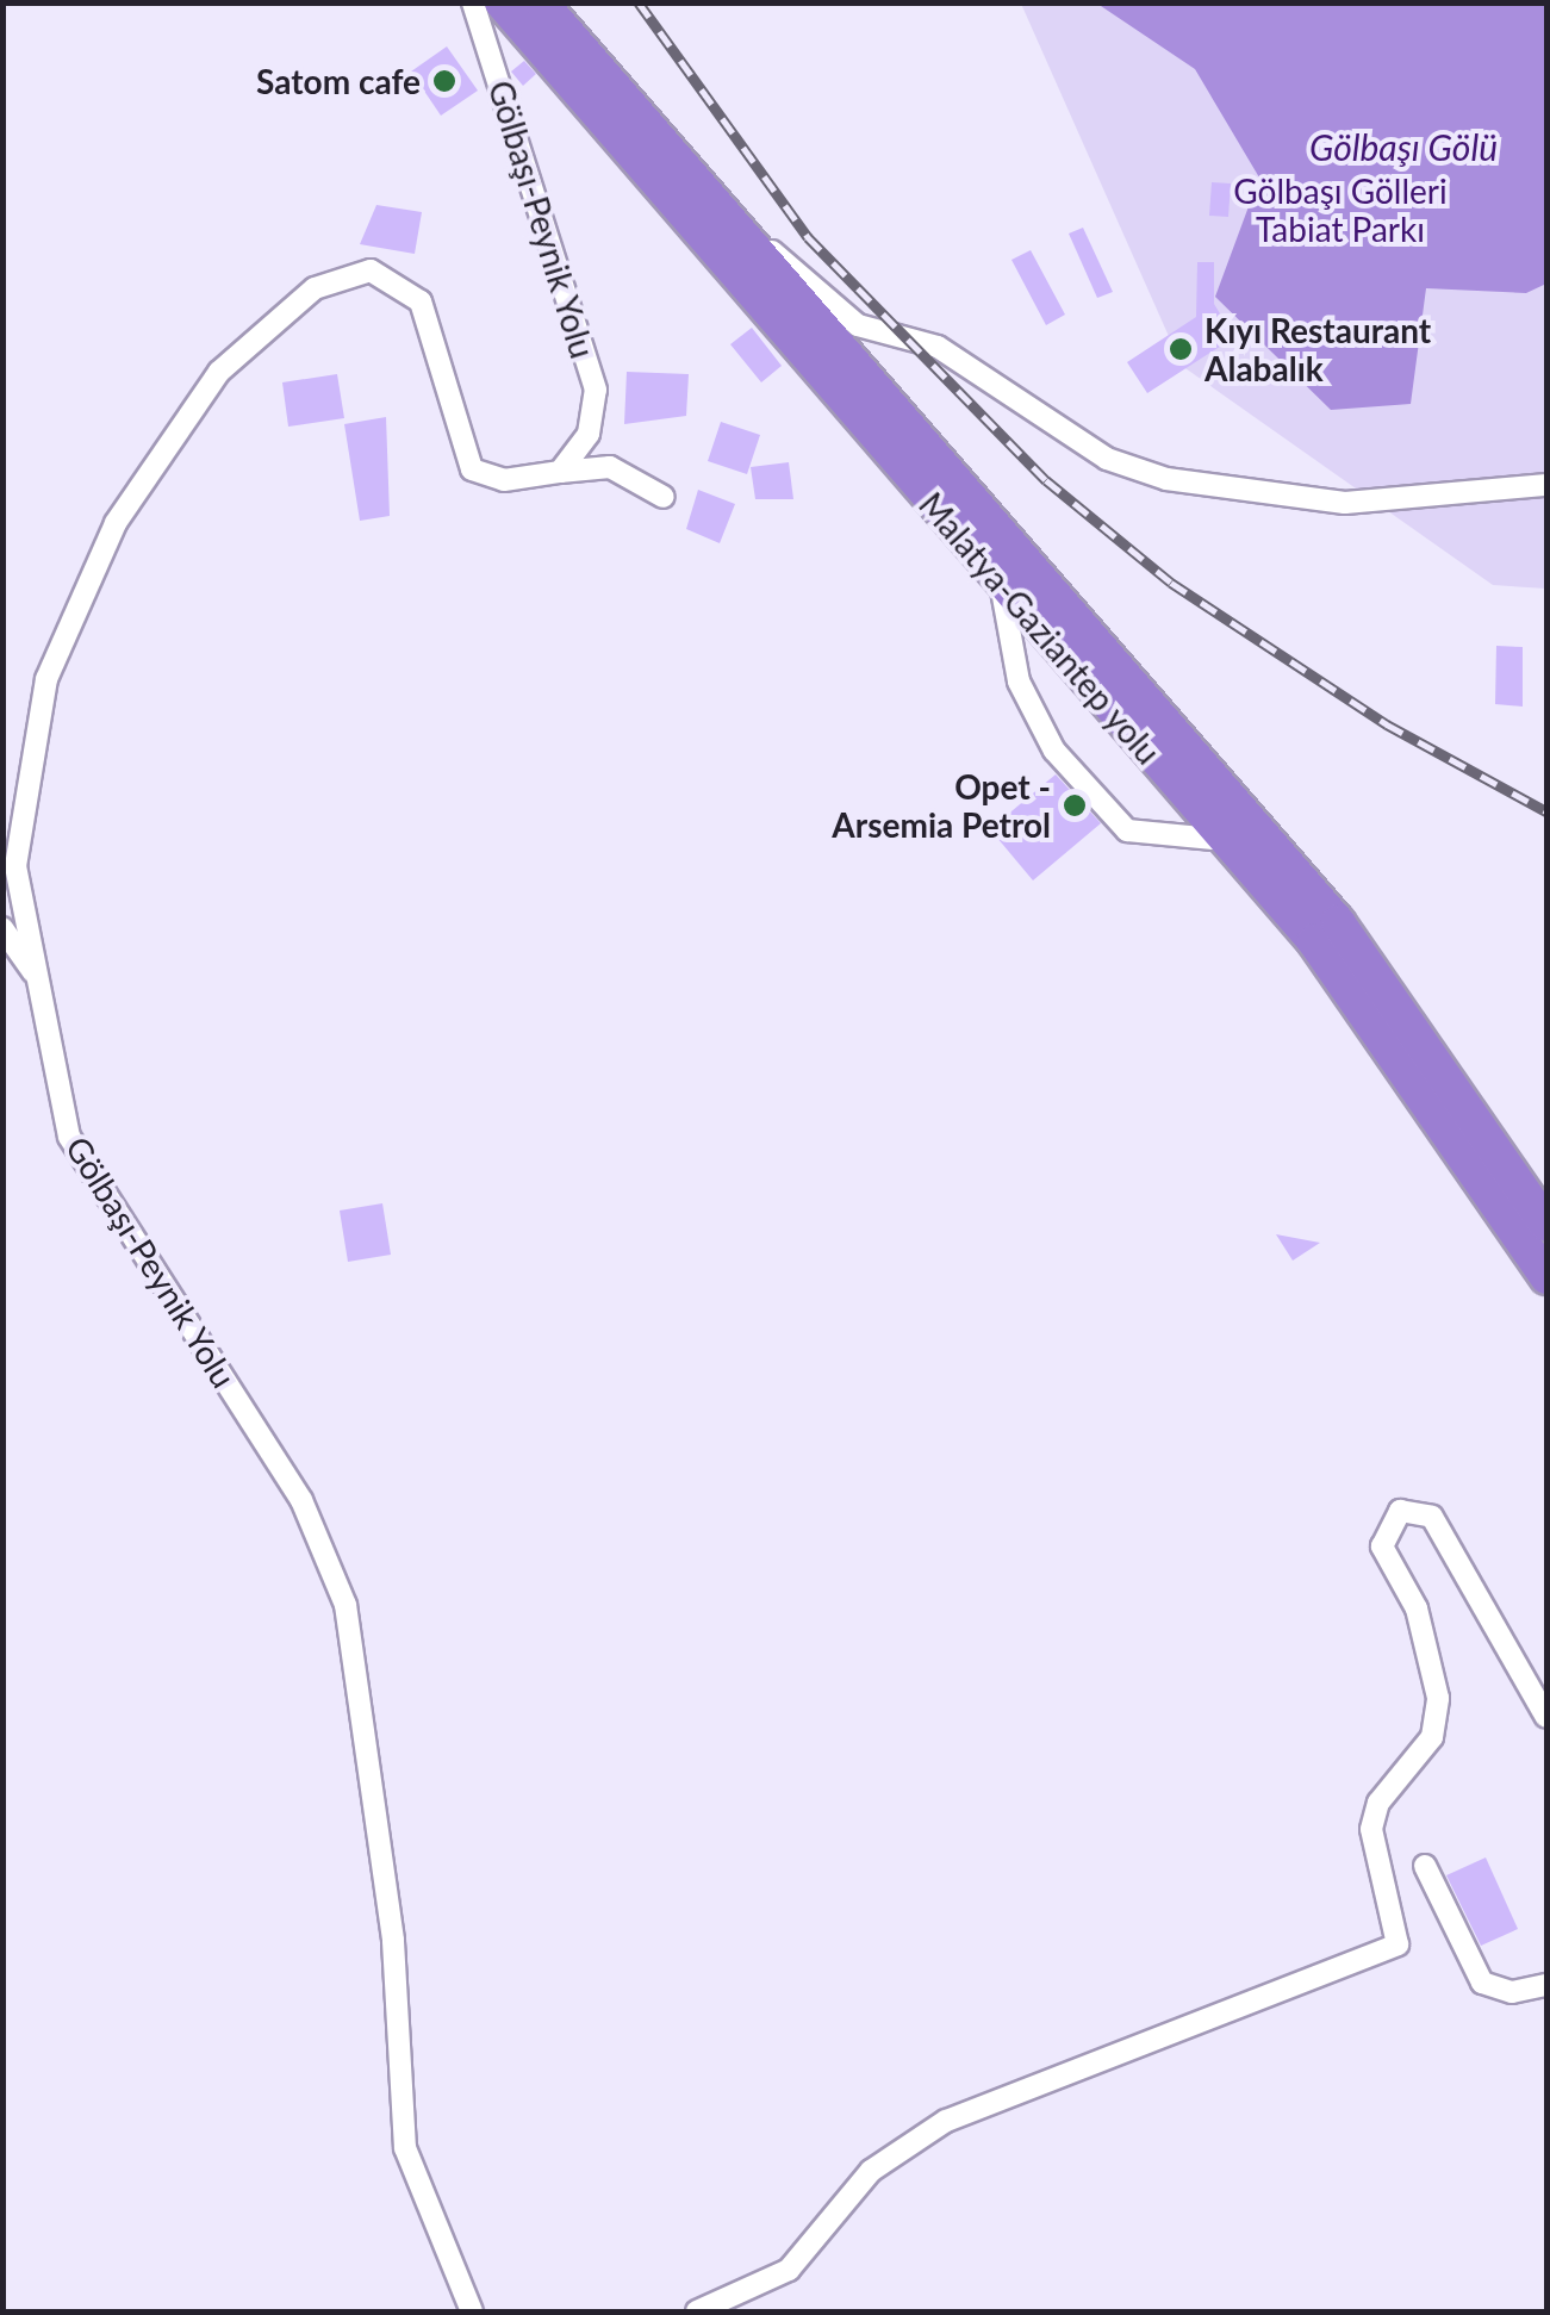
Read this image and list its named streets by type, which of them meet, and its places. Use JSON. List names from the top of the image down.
{
  "streets": {
    "highway": ["Malatya-Gaziantep yolu"],
    "street": ["Gölbaşı-Peynik Yolu"]
  },
  "water": ["Gölbaşı Gölü"],
  "parks": ["Gölbaşı Gölleri Tabiat Parkı"],
  "places": ["Satom cafe", "Kıyı Restaurant Alabalık", "Opet - Arsemia Petrol"]
}
